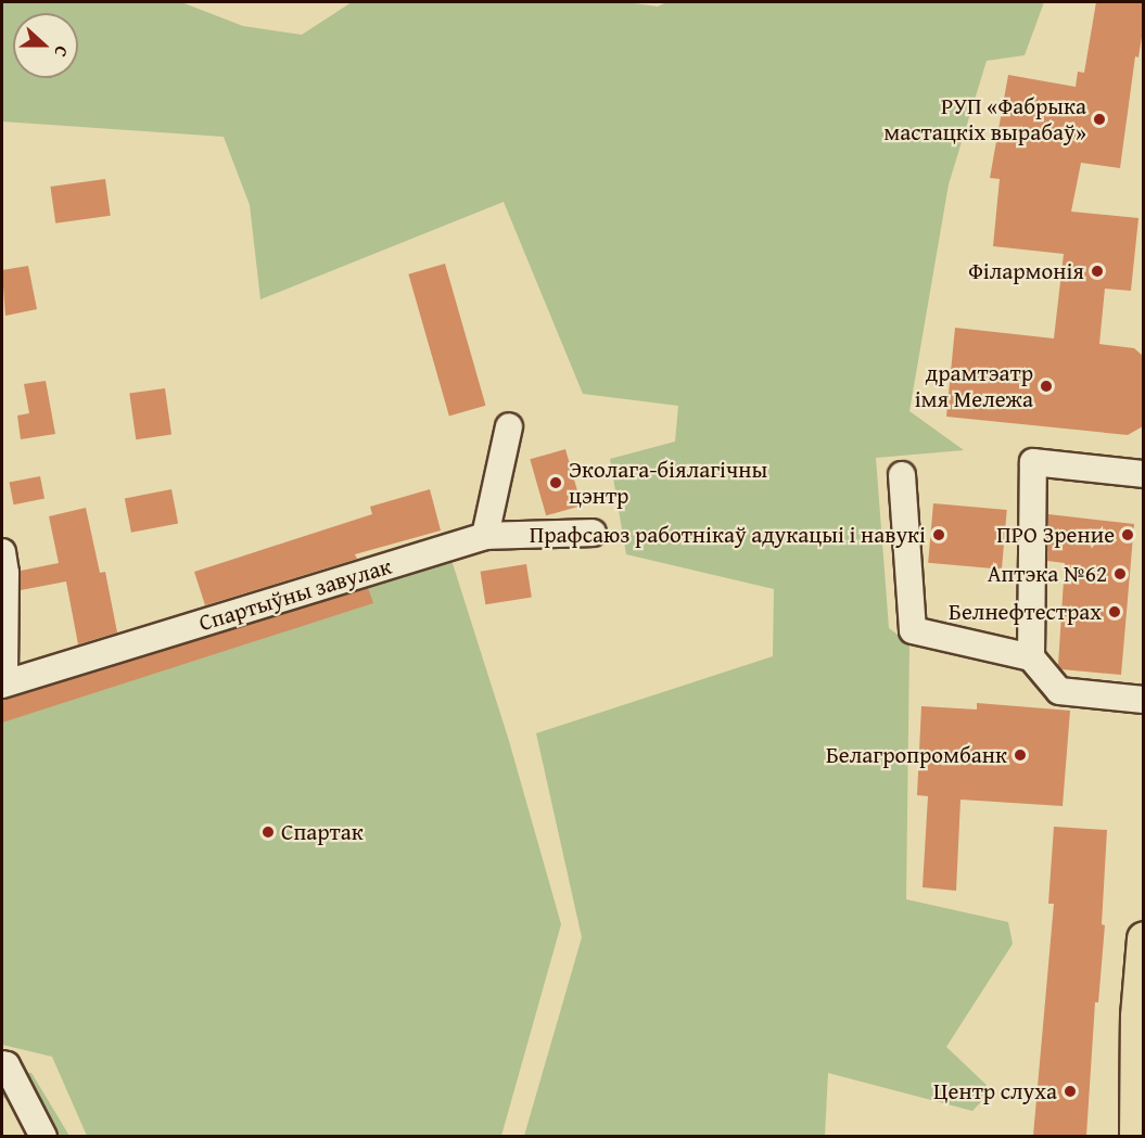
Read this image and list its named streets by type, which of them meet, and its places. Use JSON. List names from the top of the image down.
{
  "streets": {
    "street": ["Спартыўны завулак"]
  },
  "places": [
    "РУП «Фабрыка мастацкіх вырабаў»",
    "Філармонія",
    "драмтэатр імя Мележа",
    "Эколага-біялагічны цэнтр",
    "Прафсаюз работнікаў адукацыі і навукі",
    "ПРО Зрение",
    "Аптэка №62",
    "Белнефтестрах",
    "Белагропромбанк",
    "Спартак",
    "Центр слуха"
  ],
  "north": "right"
}
